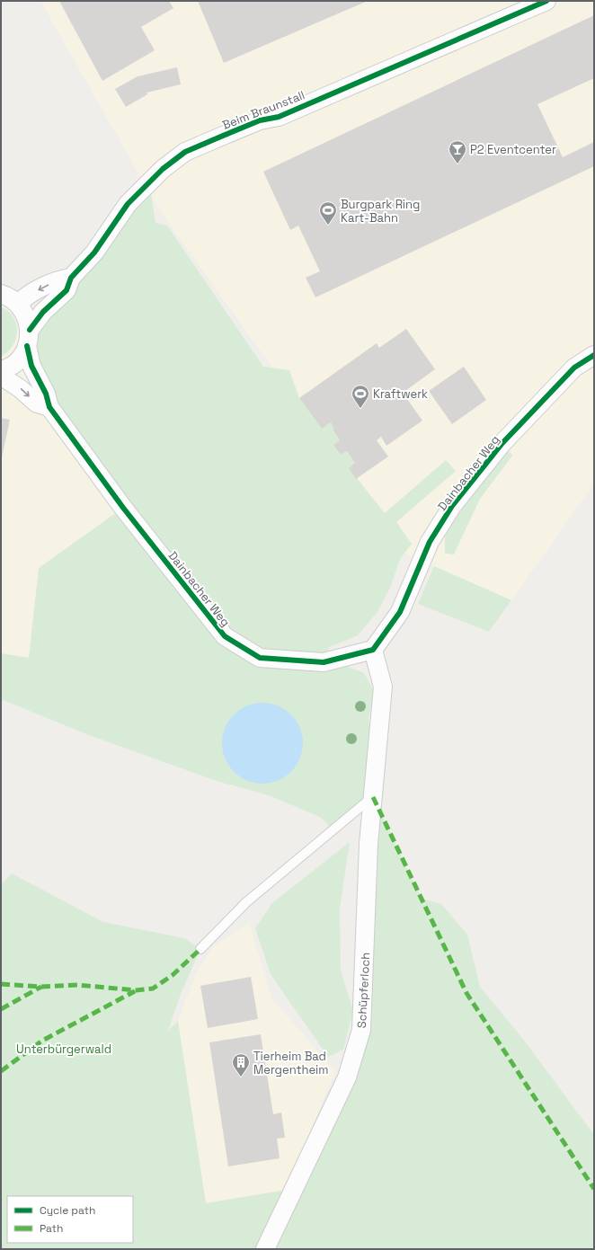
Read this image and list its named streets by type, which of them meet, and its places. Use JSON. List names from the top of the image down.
{
  "streets": {
    "street": ["Beim Braunstall", "Dainbacher Weg", "Schüpferloch"]
  },
  "crossings": [
    ["Beim Braunstall", "Dainbacher Weg"],
    ["Dainbacher Weg", "Schüpferloch"]
  ],
  "parks": ["Unterbürgerwald"],
  "places": {
    "bar": ["P2 Eventcenter"],
    "sports": ["Burgpark Ring Kart-Bahn", "Kraftwerk"],
    "building": ["Tierheim Bad Mergentheim"]
  },
  "legend": ["Cycle path", "Path"]
}
